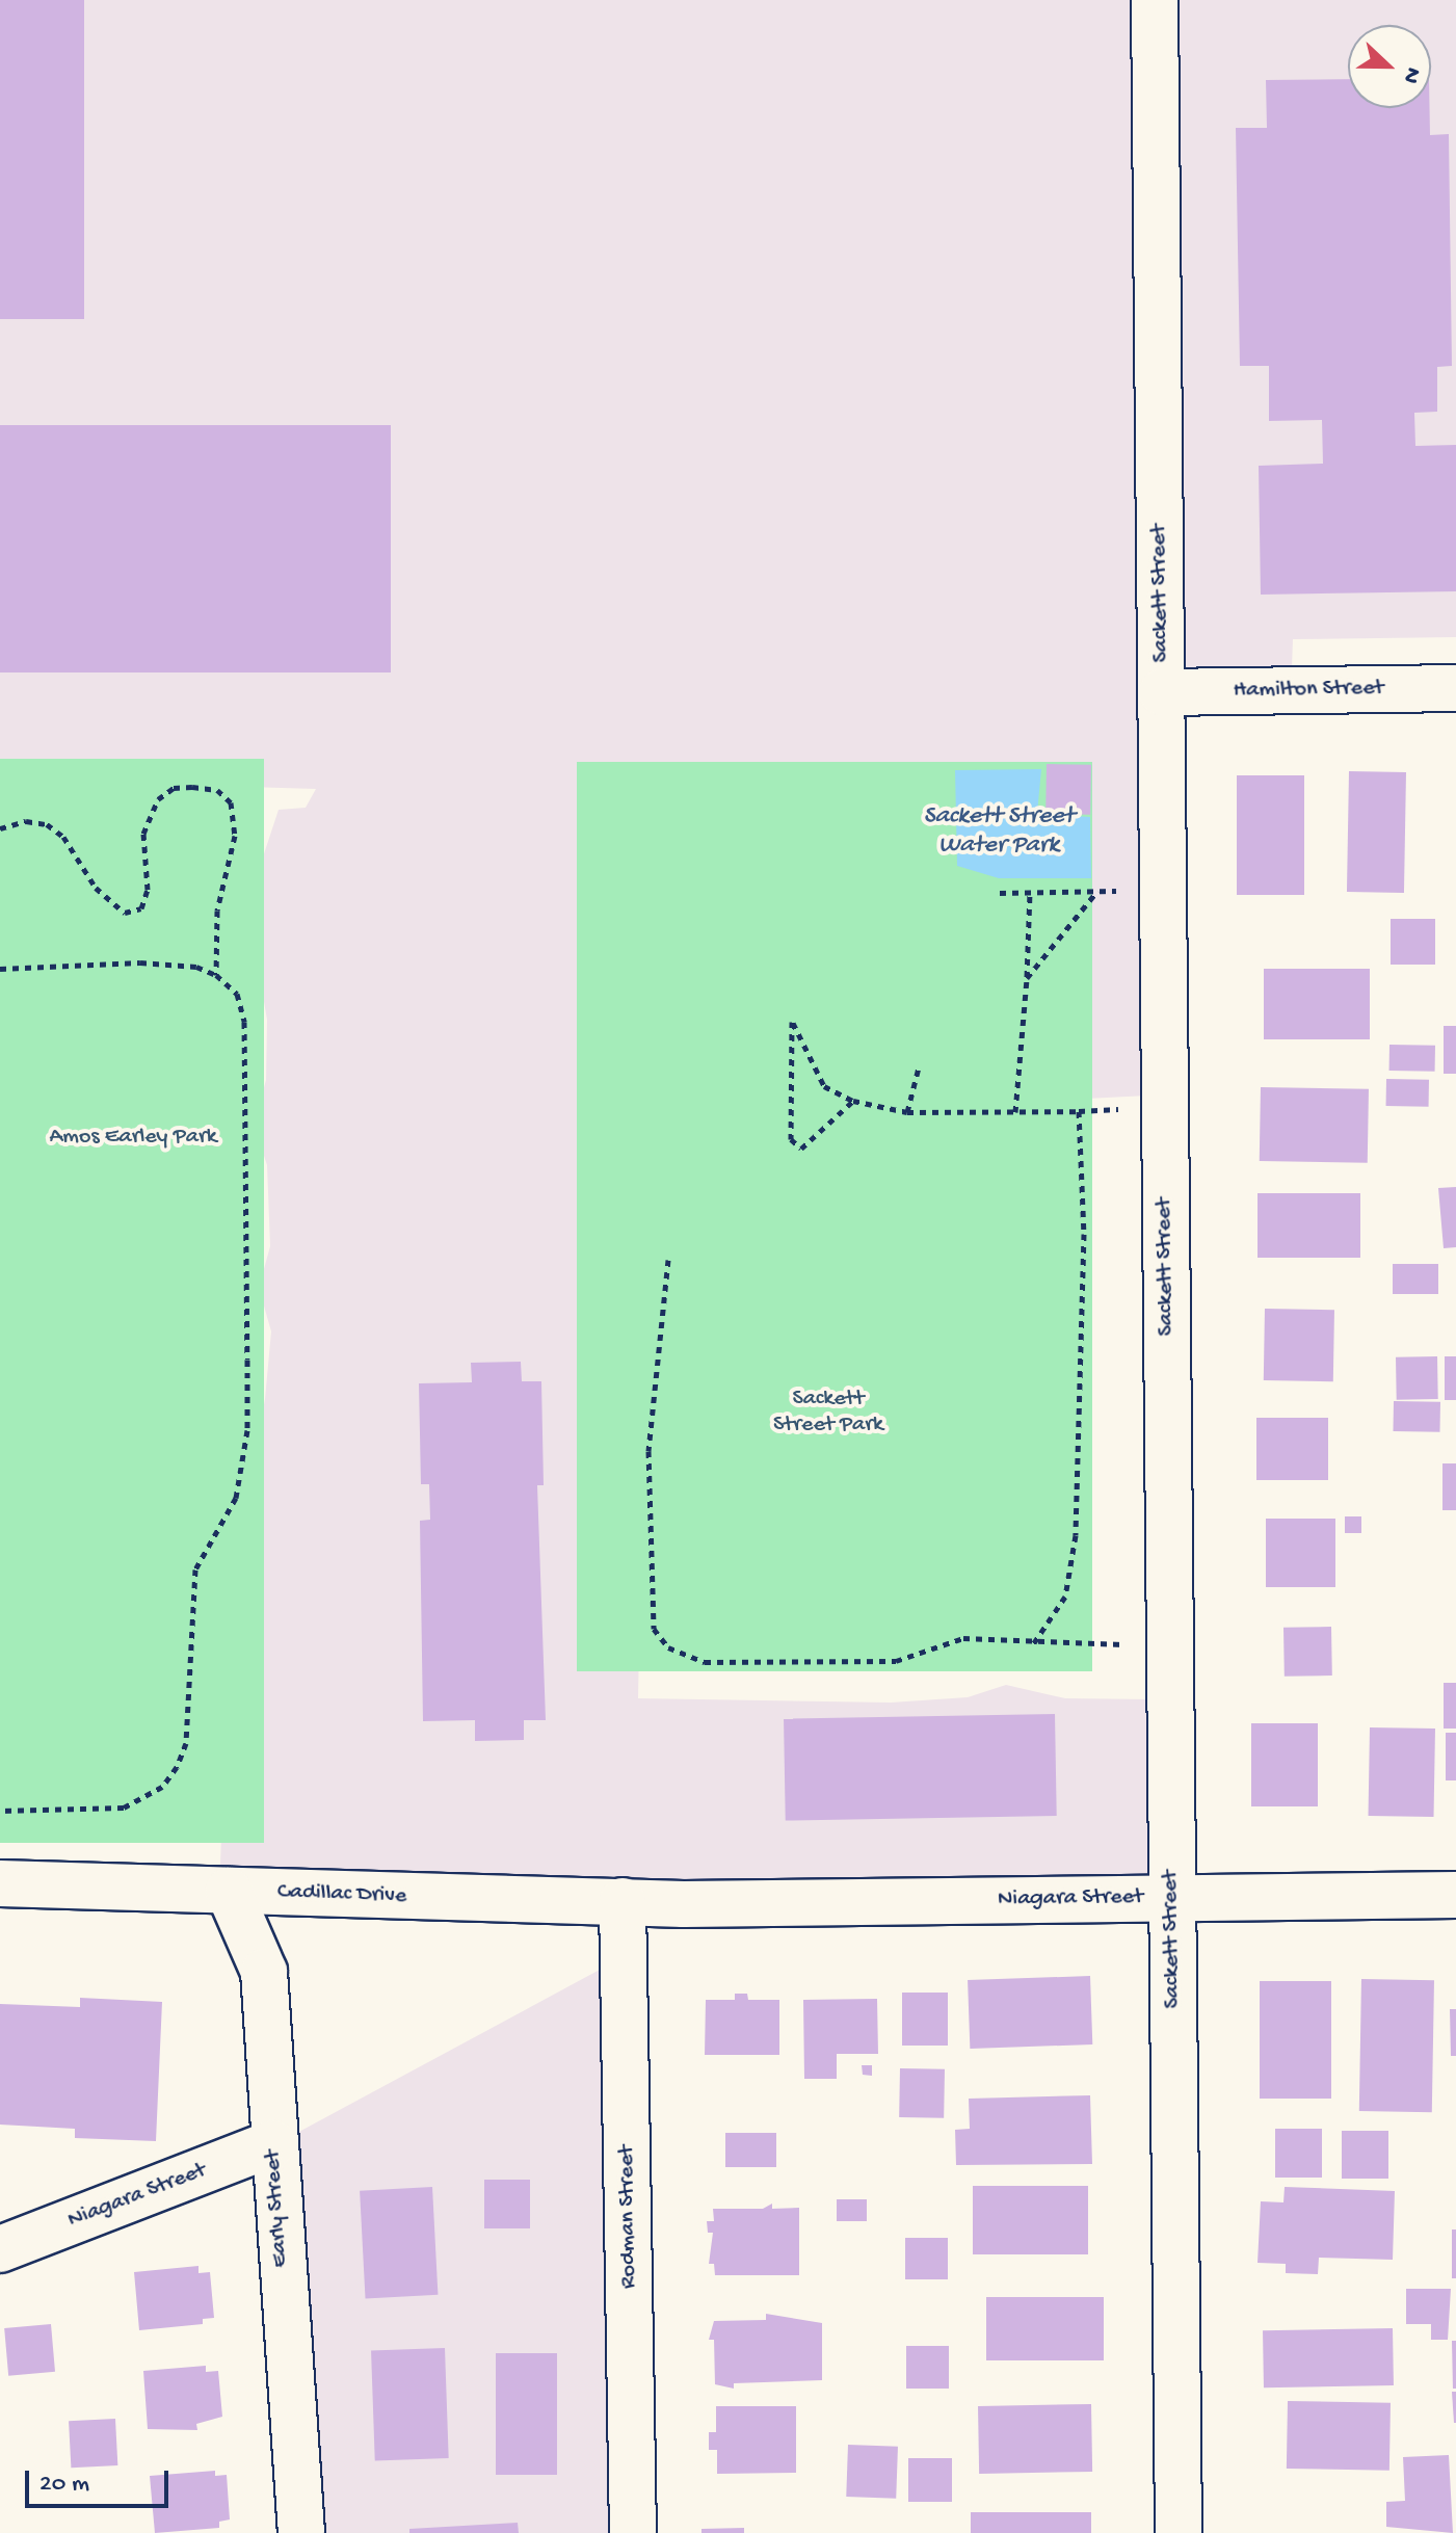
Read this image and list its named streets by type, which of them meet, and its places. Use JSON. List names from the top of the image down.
{
  "streets": {
    "street": [
      "Sackett Street",
      "Hamilton Street",
      "Cadillac Drive",
      "Niagara Street",
      "Early Street",
      "Rodman Street"
    ]
  },
  "crossings": [
    ["Sackett Street", "Hamilton Street"],
    ["Sackett Street", "Niagara Street"],
    ["Cadillac Drive", "Niagara Street"],
    ["Cadillac Drive", "Early Street"],
    ["Cadillac Drive", "Rodman Street"],
    ["Niagara Street", "Early Street"]
  ],
  "water": ["Sackett Street Water Park"],
  "parks": ["Amos Earley Park", "Sackett Street Park"],
  "scale_bar": "20 m",
  "north": "right"
}
